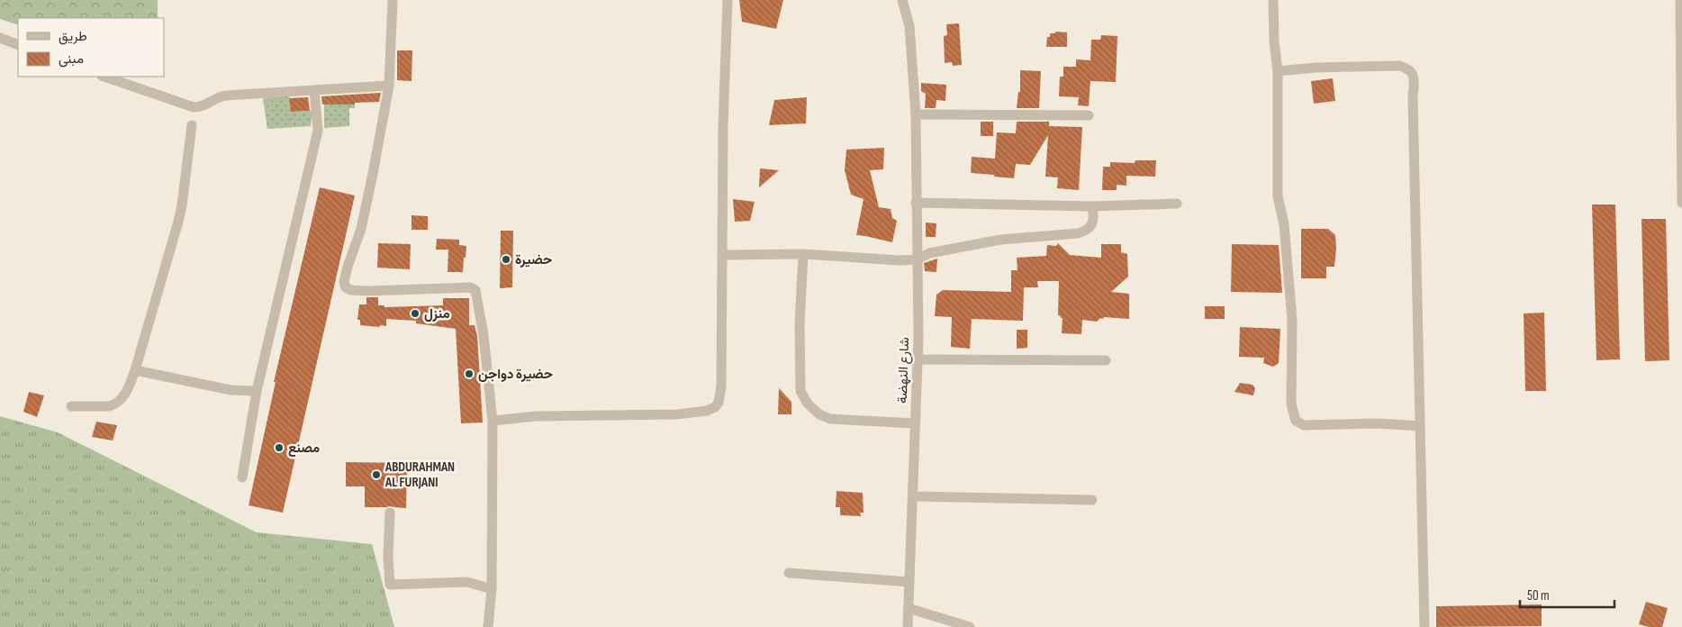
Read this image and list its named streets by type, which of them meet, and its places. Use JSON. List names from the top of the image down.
{
  "streets": {
    "street": ["شارع النهضة"]
  },
  "places": [
    "حضيرة",
    "منزل",
    "حضيرة دواجن",
    "مصنع",
    "ABDURAHMAN AL FURJANI"
  ],
  "legend": ["طريق", "مبنى"],
  "scale_bar": "50 m"
}
